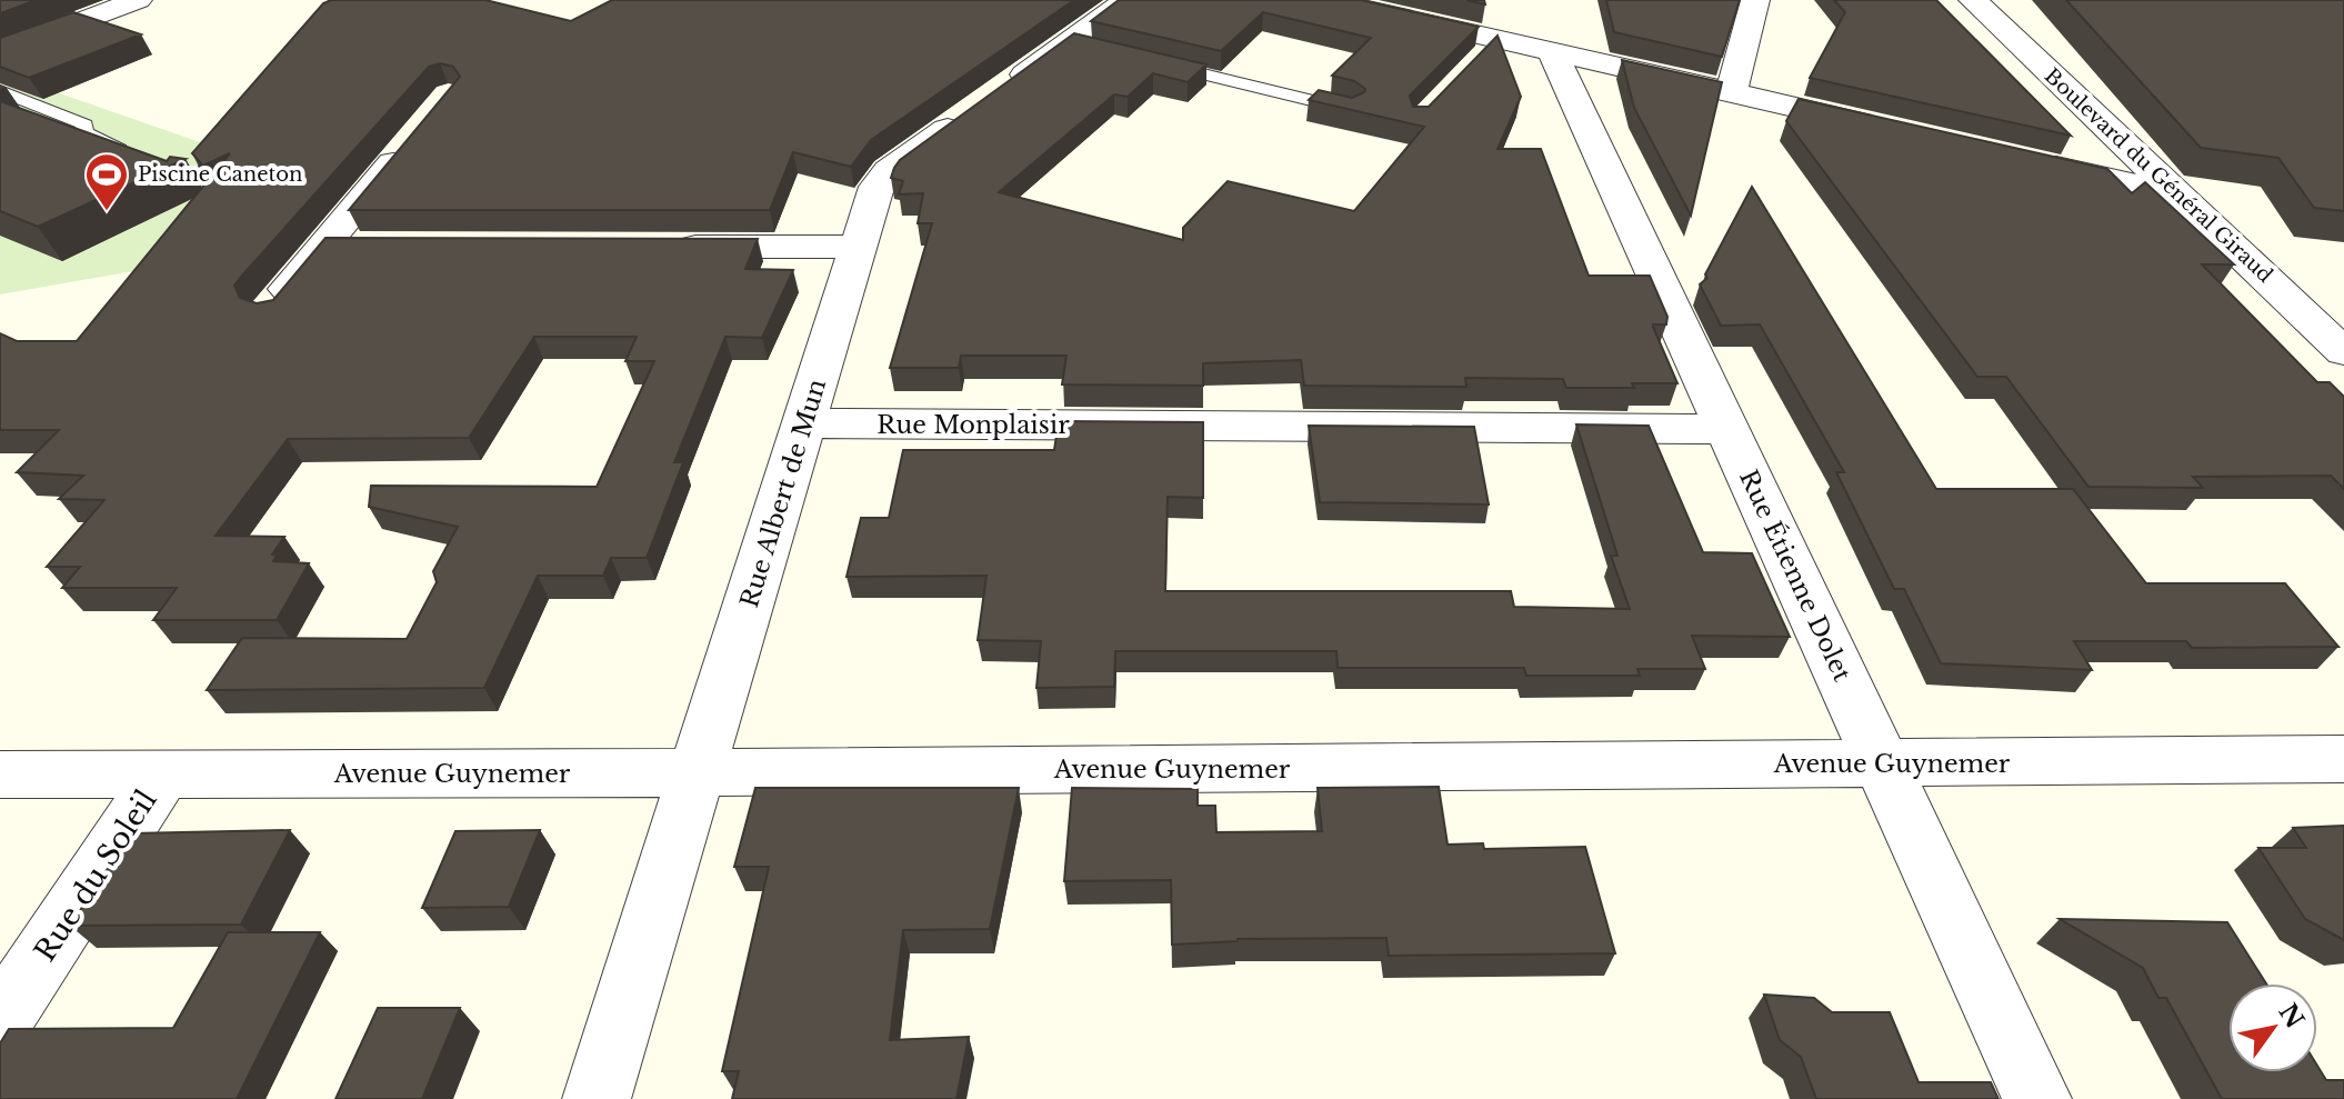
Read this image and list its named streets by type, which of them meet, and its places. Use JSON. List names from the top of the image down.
{
  "streets": {
    "street": [
      "Boulevard du Général Giraud",
      "Rue Monplaisir",
      "Rue Albert de Mun",
      "Rue Étienne Dolet",
      "Avenue Guynemer",
      "Rue du Soleil"
    ]
  },
  "crossings": [
    ["Rue Monplaisir", "Rue Albert de Mun"],
    ["Rue Monplaisir", "Rue Étienne Dolet"],
    ["Rue Albert de Mun", "Avenue Guynemer"],
    ["Rue Étienne Dolet", "Avenue Guynemer"],
    ["Avenue Guynemer", "Rue du Soleil"]
  ],
  "places": {
    "sports": ["Piscine Caneton"]
  },
  "north": "top right"
}
